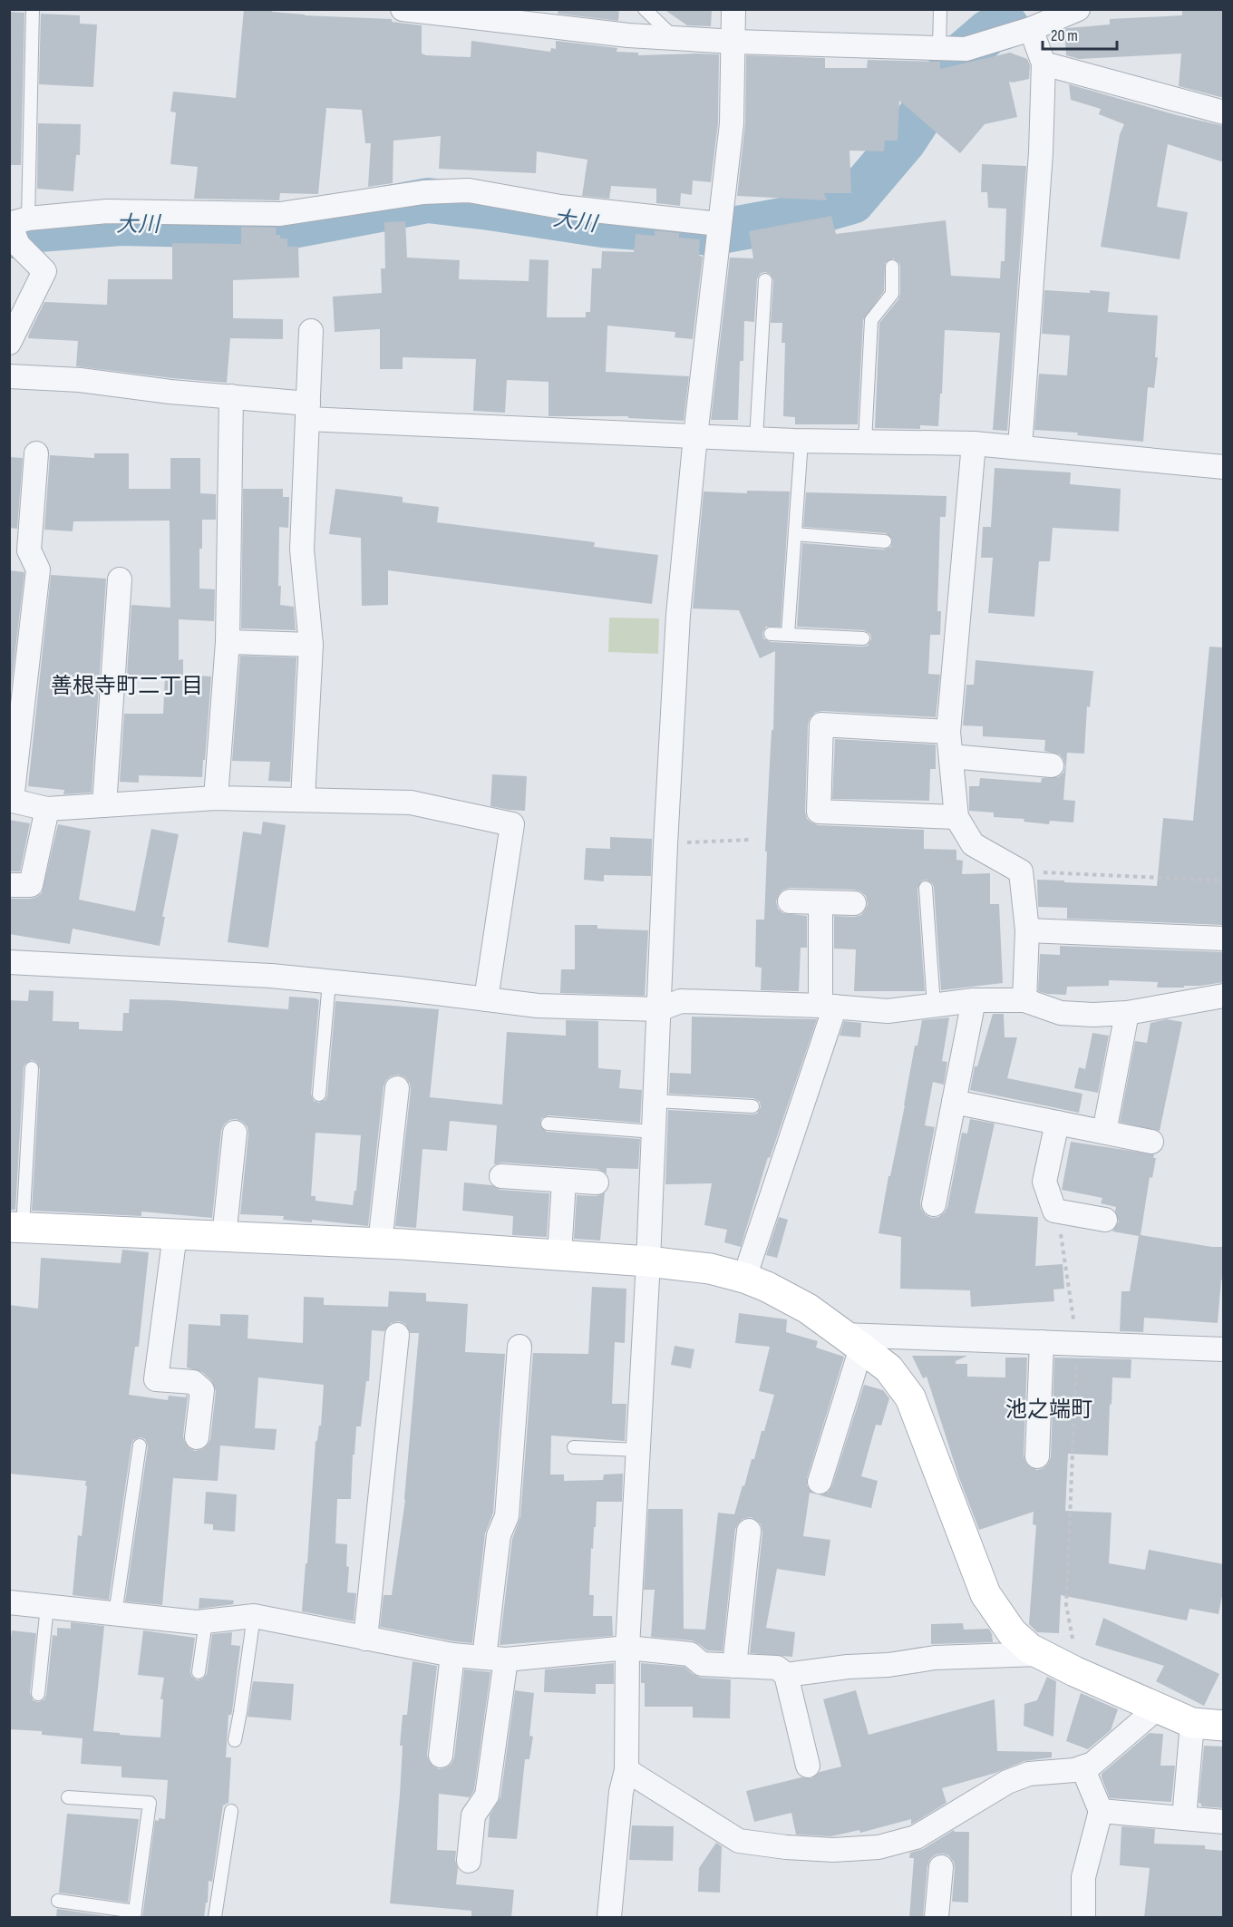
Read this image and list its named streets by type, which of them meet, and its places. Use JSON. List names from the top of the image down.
{
  "districts": ["善根寺町二丁目", "池之端町"],
  "water": ["大川"],
  "scale_bar": "20 m"
}
